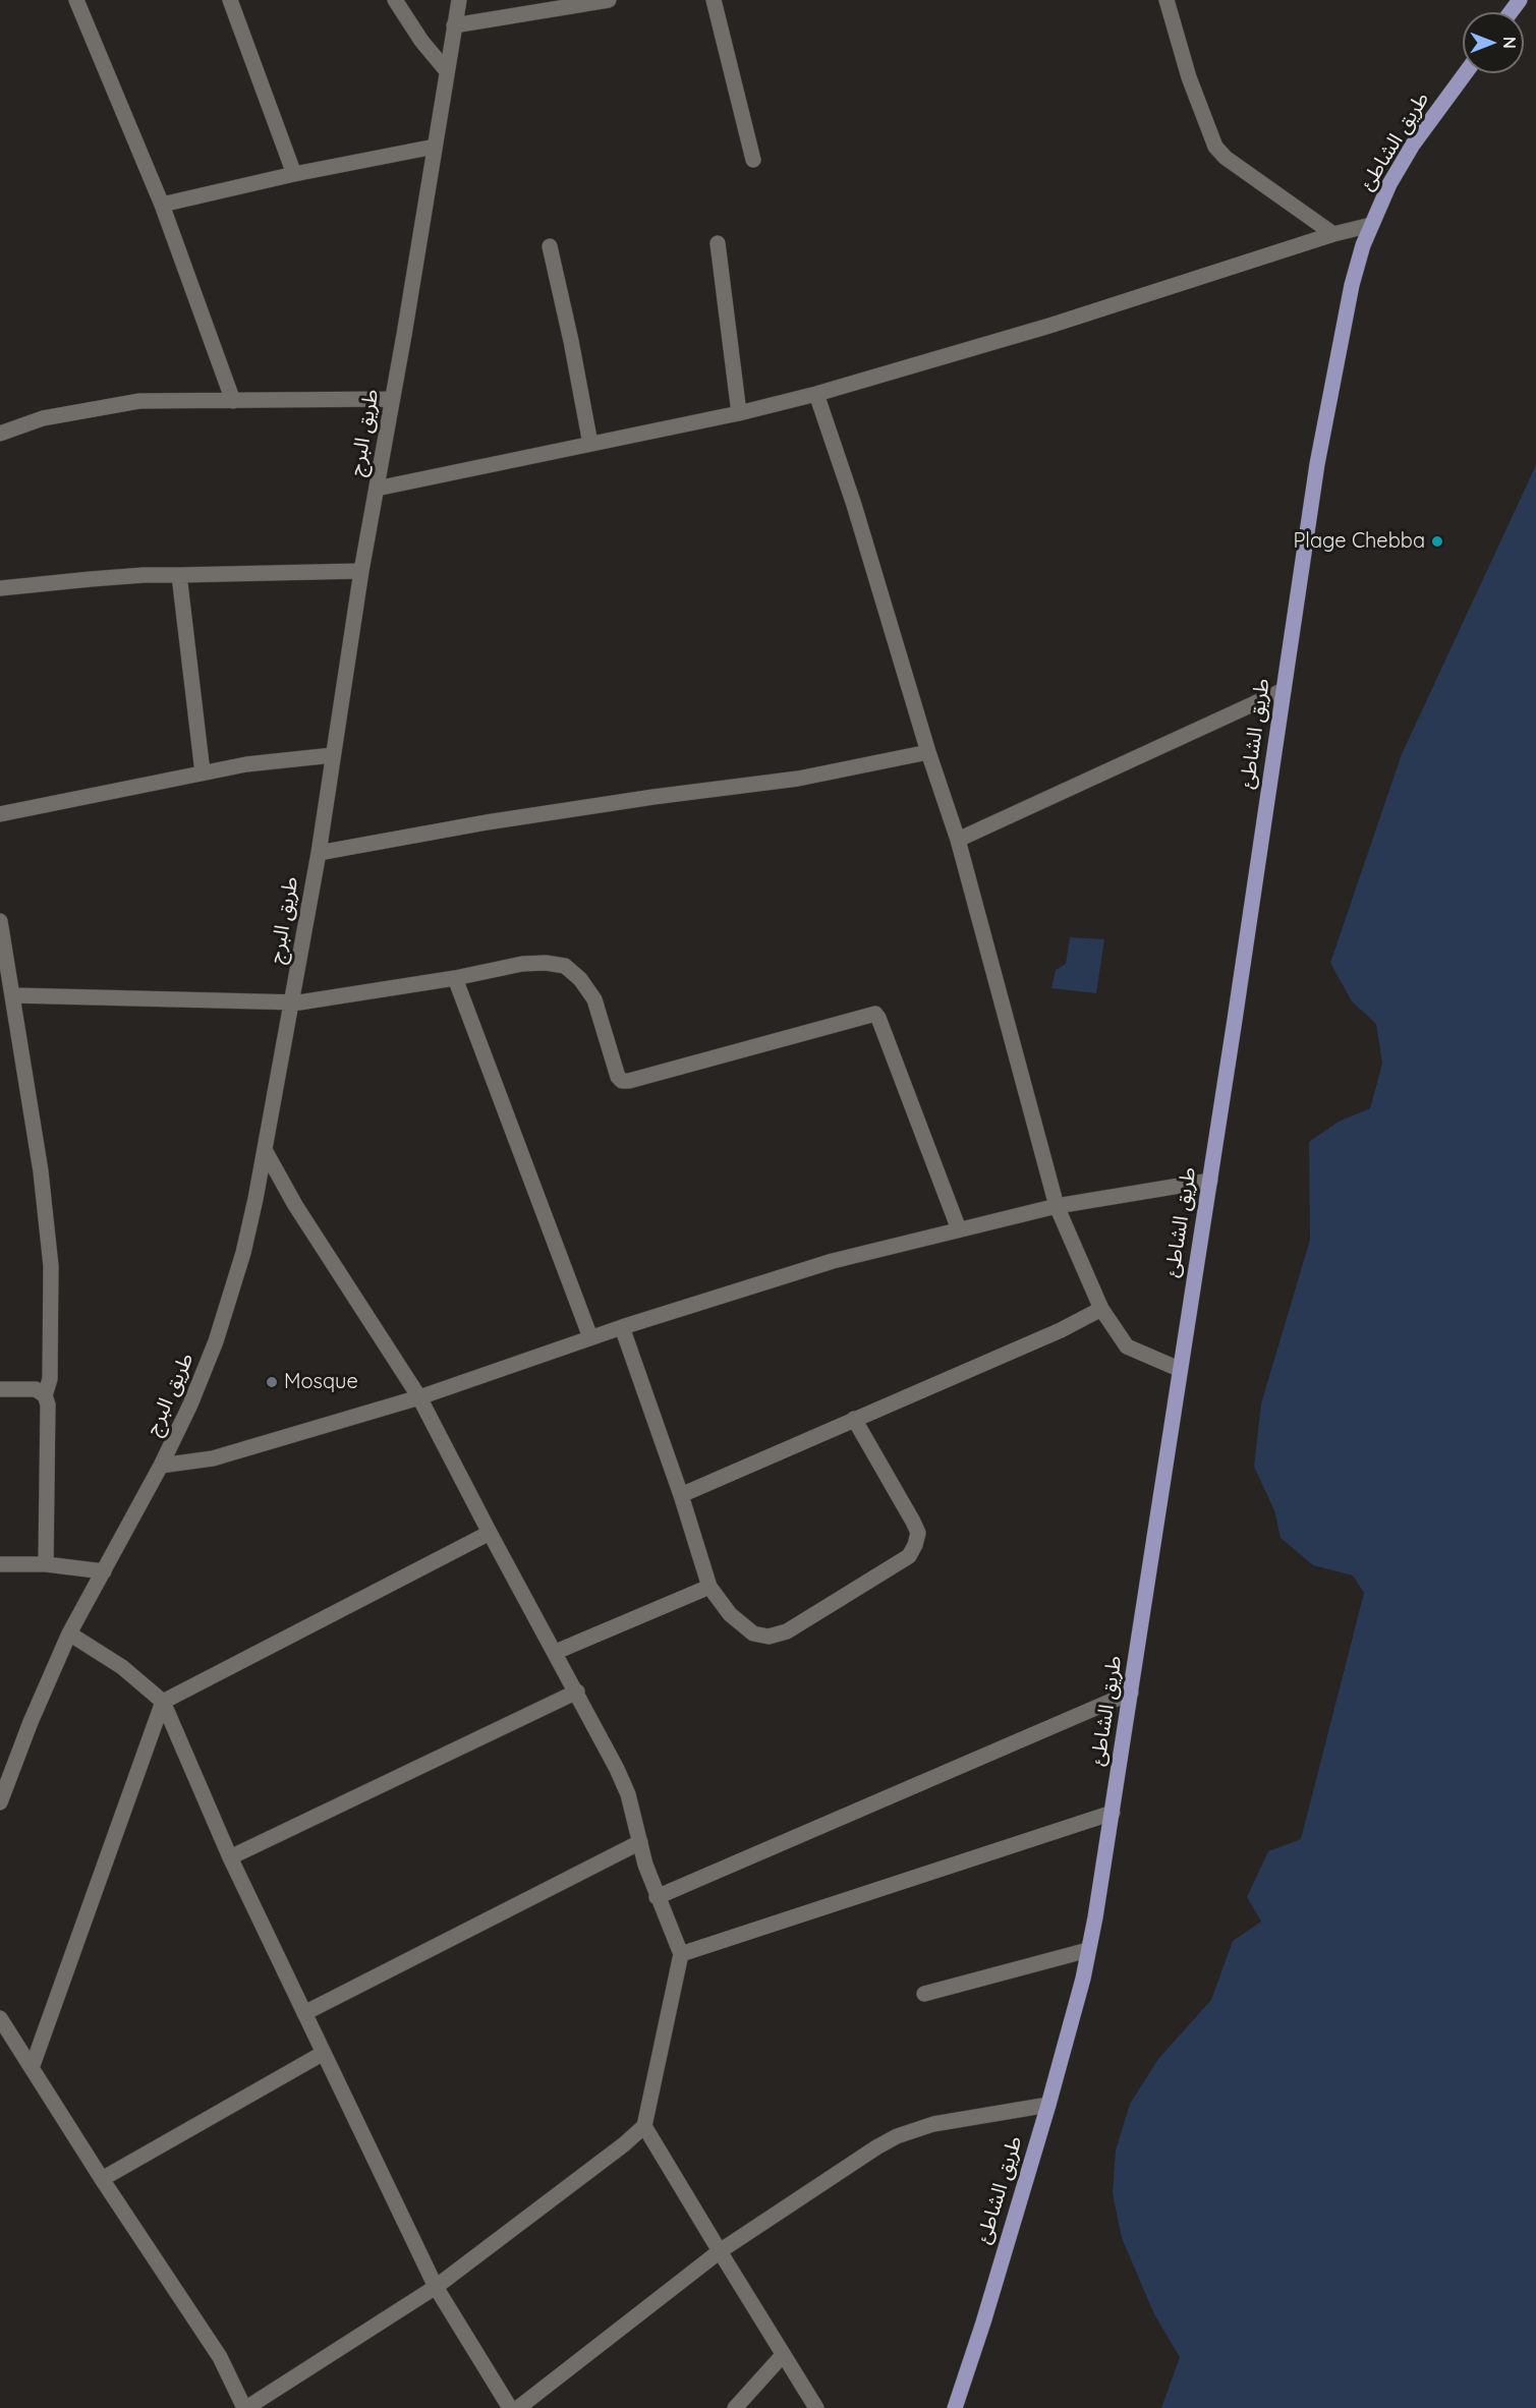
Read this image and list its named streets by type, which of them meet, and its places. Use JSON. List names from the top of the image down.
{
  "streets": {
    "main road": ["طريق الشاطئ"],
    "street": ["طريق البرج"]
  },
  "places": ["Plage Chebba", "Mosque"],
  "north": "right"
}
